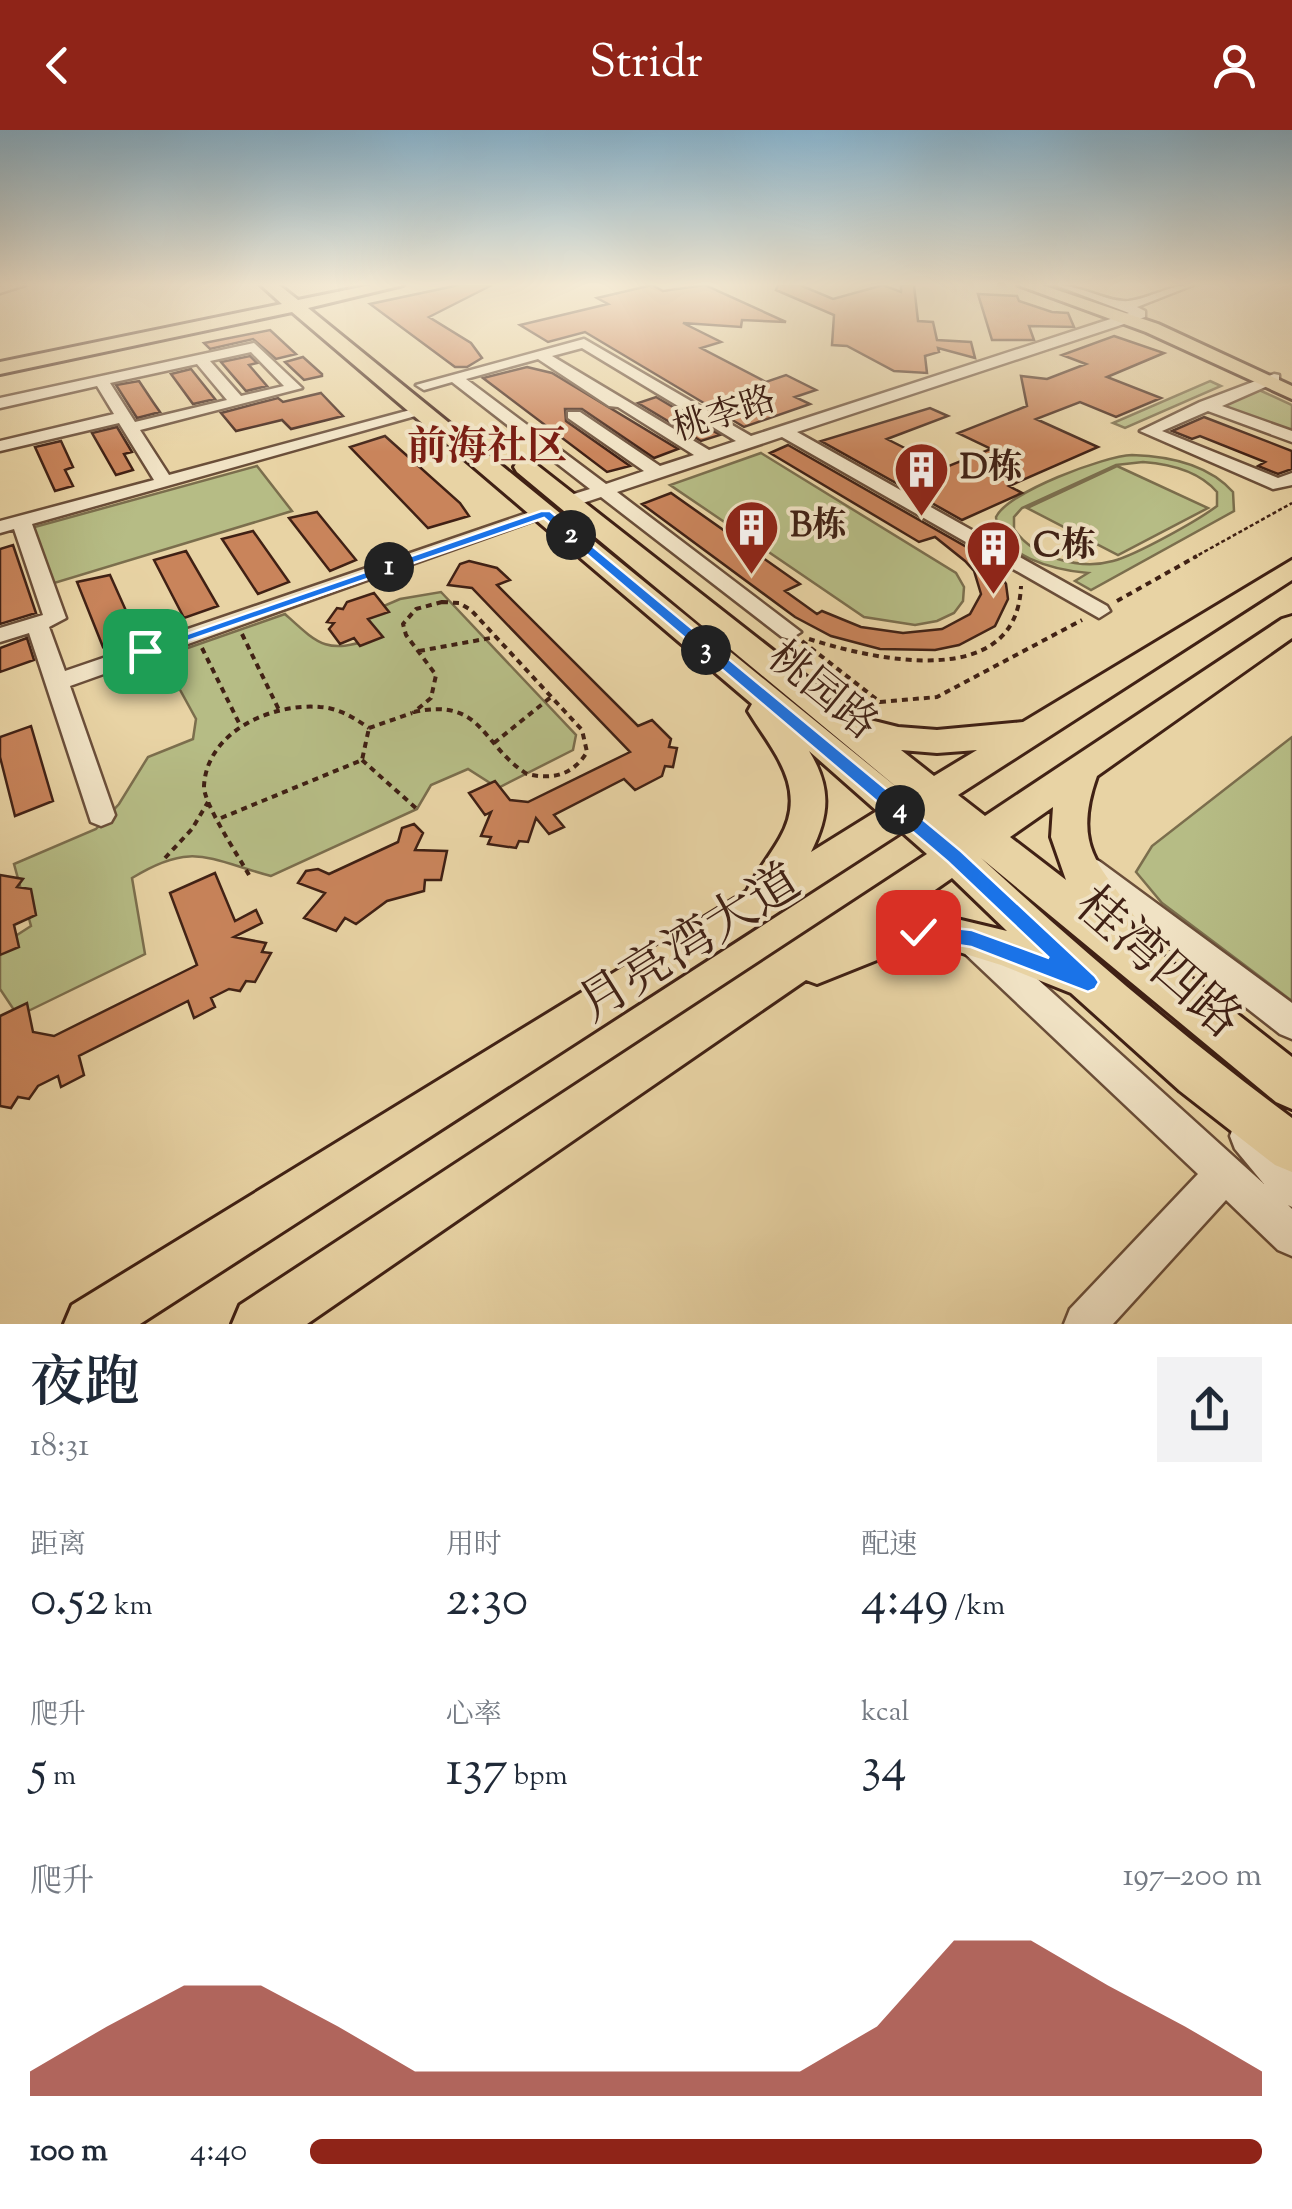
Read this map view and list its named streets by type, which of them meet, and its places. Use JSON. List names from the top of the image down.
{
  "streets": {
    "main road": ["桃园路", "月亮湾大道", "桂湾四路"],
    "street": ["桃李路"]
  },
  "crossings": [
    ["桃李路", "桃园路"],
    ["桃园路", "月亮湾大道"],
    ["桃园路", "桂湾四路"],
    ["月亮湾大道", "桂湾四路"]
  ],
  "districts": ["前海社区"],
  "places": {
    "building": ["D栋", "B栋", "C栋"]
  },
  "page": {
    "header": "Stridr",
    "pins": [
      "2",
      "1",
      "3",
      "4"
    ],
    "heading": ["夜跑", "18:31"],
    "stats": [
      ["距离", "0.52 km"],
      ["用时", "2:30"],
      ["配速", "4:49 /km"],
      ["爬升", "5 m"],
      ["心率", "137 bpm"],
      ["kcal", "34"]
    ],
    "chart": ["爬升", "197–200 m"],
    "list": [
      {
        "name": "100 m",
        "note": "4:40"
      }
    ]
  }
}
